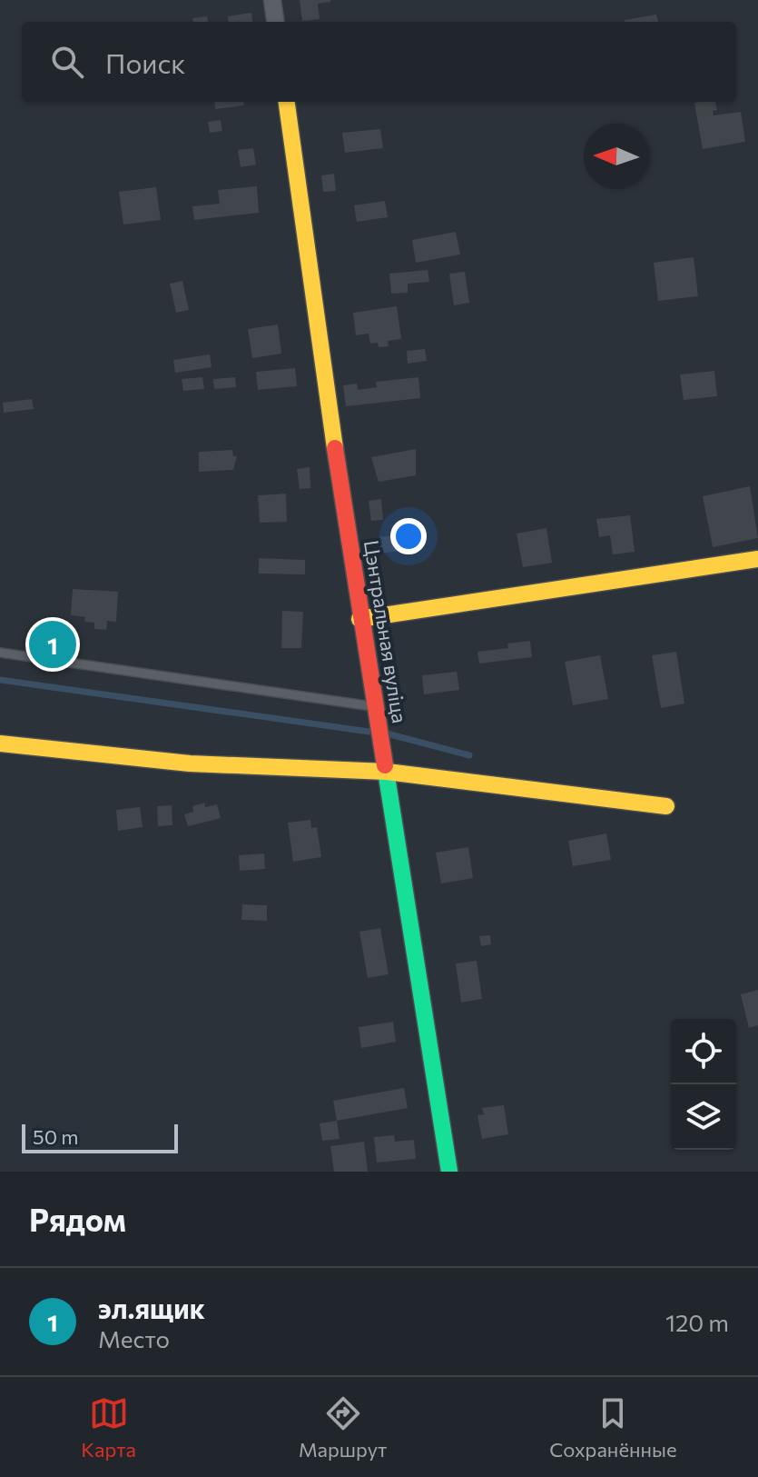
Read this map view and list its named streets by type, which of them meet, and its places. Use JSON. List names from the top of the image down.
{
  "streets": {
    "street": ["Цэнтральная вуліца"]
  },
  "scale_bar": "50 m",
  "north": "left",
  "page": {
    "search": "Поиск",
    "pins": "1",
    "scale": "50 m",
    "heading": "Рядом",
    "list": [
      {
        "mark": "1",
        "name": "эл.ящик",
        "note": "Место",
        "value": "120 m"
      }
    ],
    "nav": ["Карта", "Маршрут", "Сохранённые"]
  }
}
